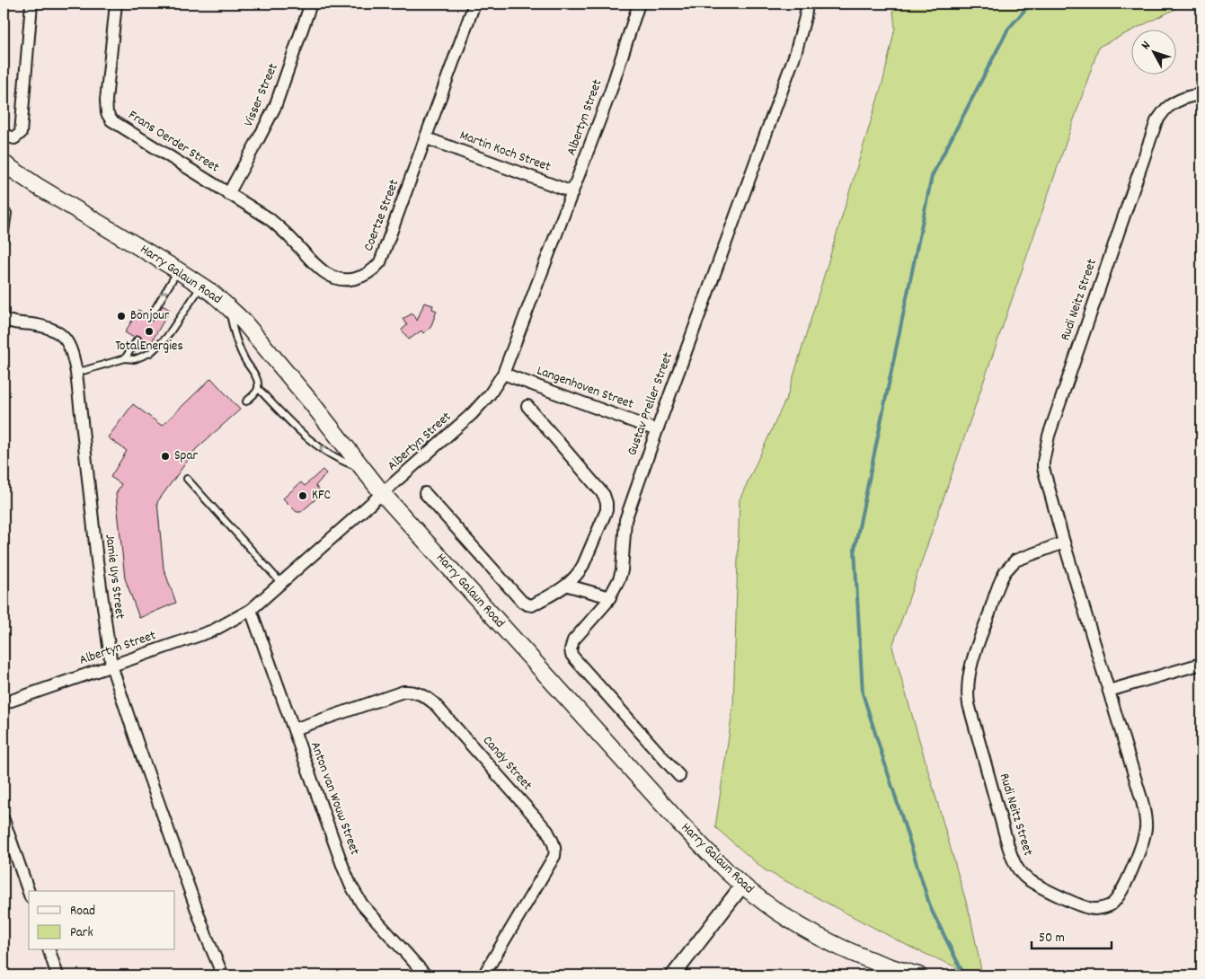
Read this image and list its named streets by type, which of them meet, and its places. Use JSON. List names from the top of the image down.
{
  "streets": {
    "main road": ["Harry Galaun Road"],
    "street": [
      "Visser Street",
      "Albertyn Street",
      "Frans Oerder Street",
      "Martin Koch Street",
      "Coertze Street",
      "Rudi Neitz Street",
      "Langenhoven Street",
      "Gustav Preller Street",
      "Jamie Uys Street",
      "Candy Street",
      "Anton van Wouw Street"
    ]
  },
  "crossings": [
    ["Visser Street", "Frans Oerder Street"],
    ["Visser Street", "Coertze Street"],
    ["Albertyn Street", "Martin Koch Street"],
    ["Albertyn Street", "Harry Galaun Road"],
    ["Albertyn Street", "Langenhoven Street"],
    ["Albertyn Street", "Jamie Uys Street"],
    ["Albertyn Street", "Anton van Wouw Street"],
    ["Frans Oerder Street", "Coertze Street"],
    ["Martin Koch Street", "Coertze Street"],
    ["Langenhoven Street", "Gustav Preller Street"],
    ["Candy Street", "Anton van Wouw Street"]
  ],
  "places": [
    "Bonjour",
    "TotalEnergies",
    "Spar",
    "KFC"
  ],
  "legend": ["Road", "Park"],
  "scale_bar": "50 m",
  "north": "top left"
}
